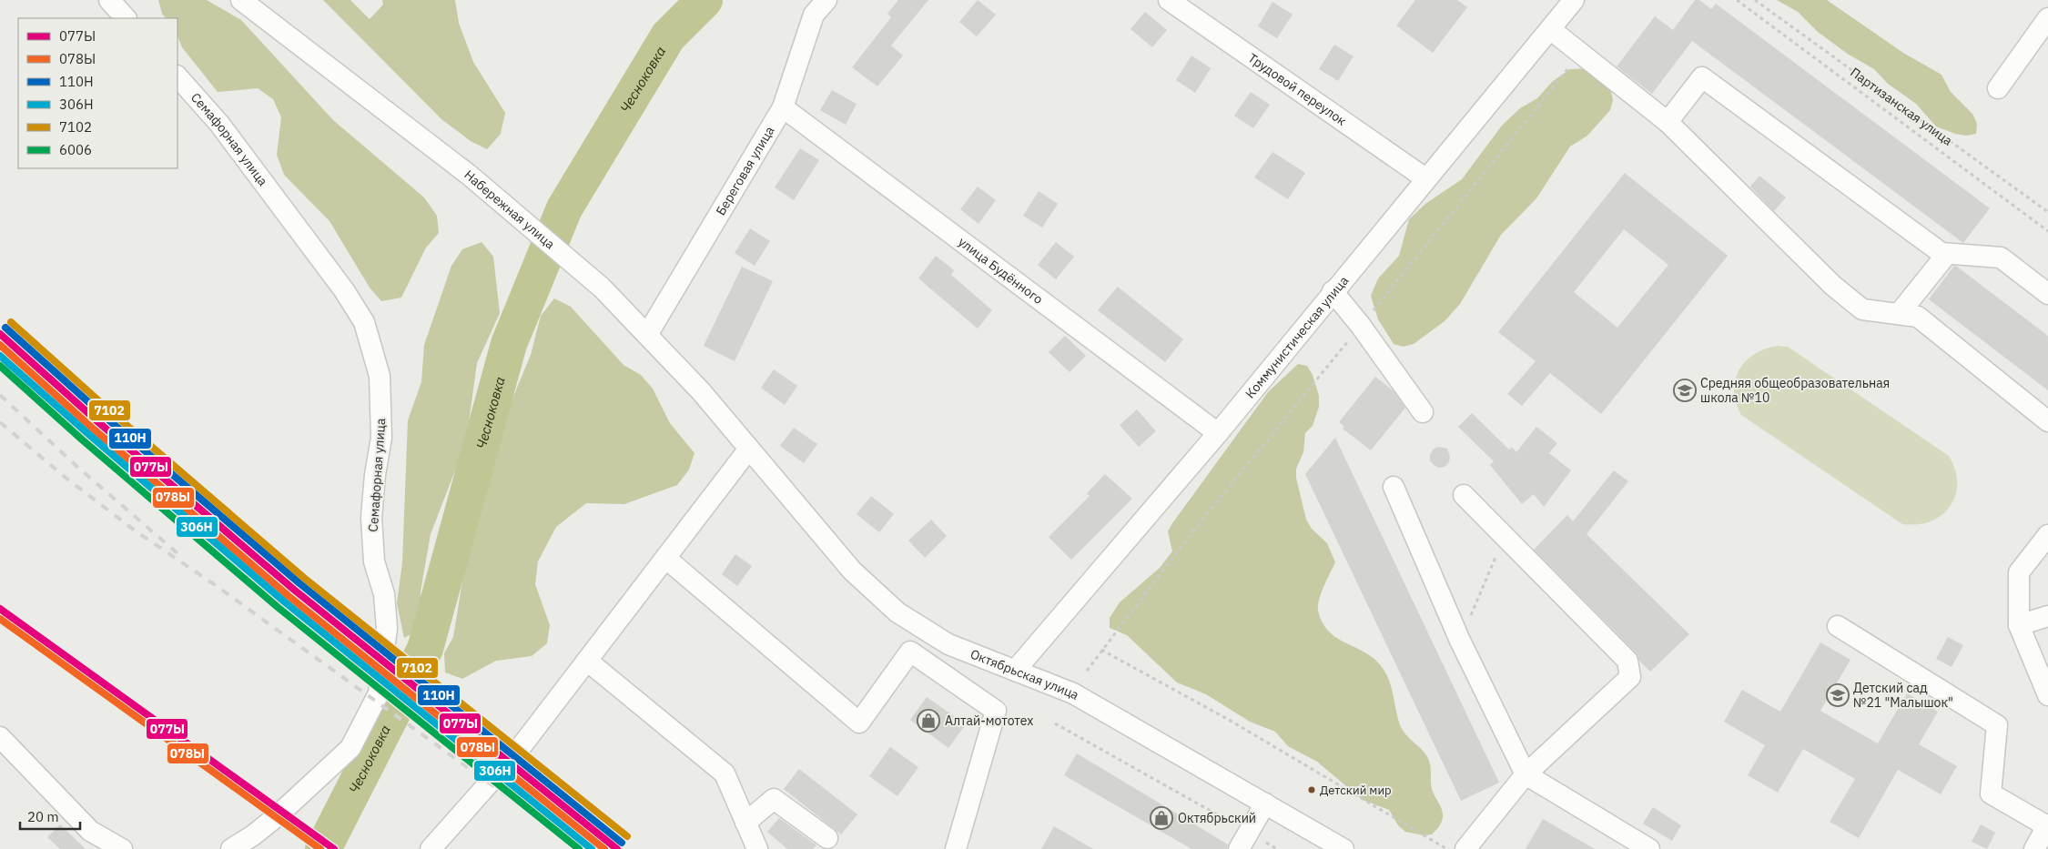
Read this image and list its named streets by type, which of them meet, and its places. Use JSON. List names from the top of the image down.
{
  "streets": {
    "street": [
      "Трудовой переулок",
      "Семафорная улица",
      "Береговая улица",
      "Набережная улица",
      "улица Будённого",
      "Коммунистическая улица",
      "Октябрьская улица"
    ],
    "path": ["Партизанская улица"]
  },
  "crossings": [
    ["Трудовой переулок", "Коммунистическая улица"],
    ["Береговая улица", "Набережная улица"],
    ["Береговая улица", "улица Будённого"],
    ["Набережная улица", "Октябрьская улица"],
    ["улица Будённого", "Коммунистическая улица"],
    ["Коммунистическая улица", "Октябрьская улица"]
  ],
  "water": ["Чесноковка"],
  "places": {
    "school or university": ["Средняя общеобразовательная школа №10", "Детский сад №21 \"Малышок\""],
    "shop": ["Алтай-мототех", "Октябрьский"],
    "other": ["Детский мир"]
  },
  "lines": [
    "transit line 7102",
    "transit line 110Н",
    "transit line 077Ы",
    "transit line 078Ы",
    "transit line 306Н",
    "transit line 6006"
  ],
  "legend": [
    "077Ы",
    "078Ы",
    "110Н",
    "306Н",
    "7102",
    "6006"
  ],
  "scale_bar": "20 m"
}
